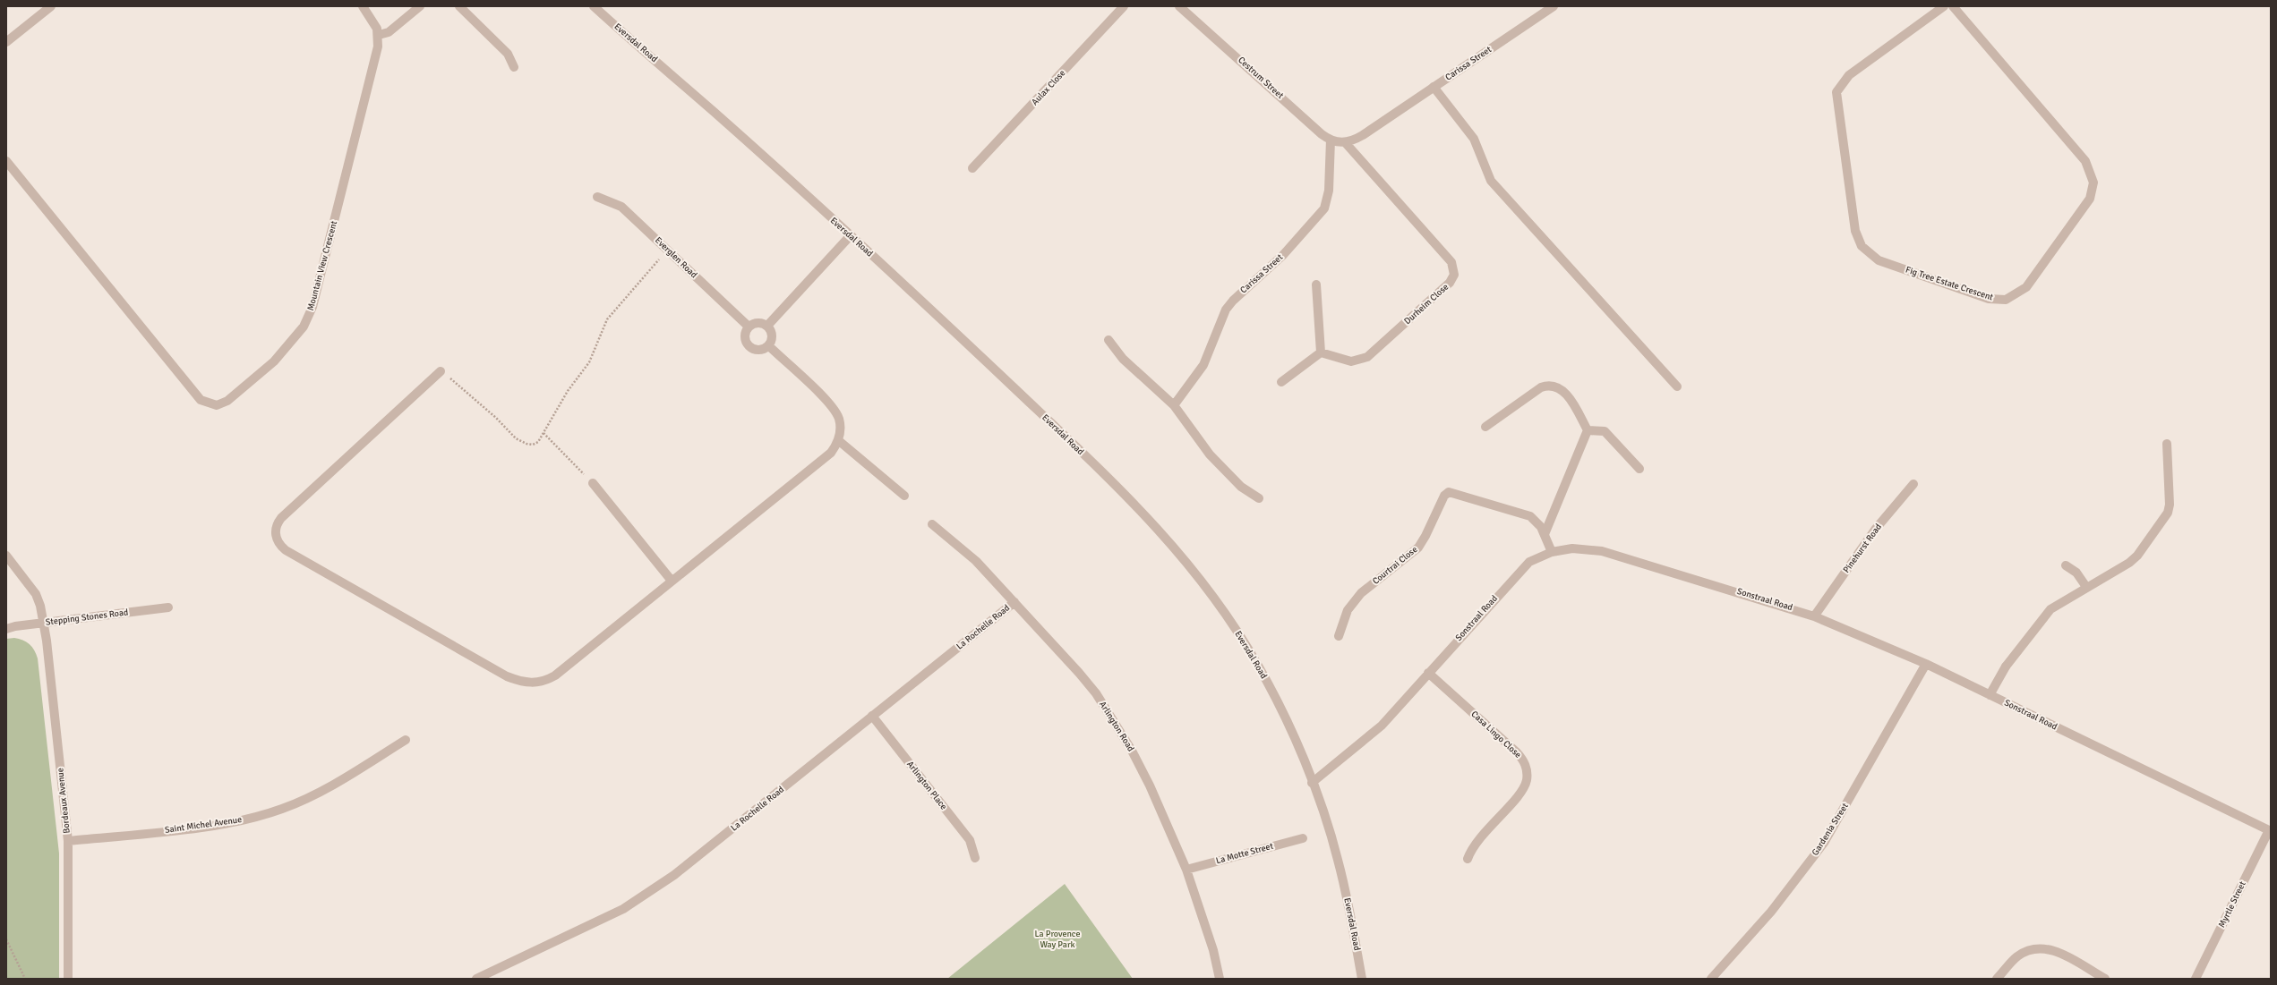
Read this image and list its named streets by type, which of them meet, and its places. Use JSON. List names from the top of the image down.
{
  "streets": {
    "street": [
      "Eversdal Road",
      "Carissa Street",
      "Cestrum Street",
      "Aulax Close",
      "Everglen Road",
      "Mountain View Crescent",
      "Fig Tree Estate Crescent",
      "Durheim Close",
      "Pinehurst Road",
      "Courtrai Close",
      "Sonstraal Road",
      "Stepping Stones Road",
      "La Rochelle Road",
      "Arlington Road",
      "Casa Lingo Close",
      "Arlington Place",
      "Bordeaux Avenue",
      "Saint Michel Avenue",
      "Gardenia Street",
      "La Motte Street",
      "Myrtle Street"
    ]
  },
  "crossings": [
    ["Eversdal Road", "Sonstraal Road"],
    ["Carissa Street", "Cestrum Street"],
    ["Carissa Street", "Durheim Close"],
    ["Pinehurst Road", "Sonstraal Road"],
    ["Courtrai Close", "Sonstraal Road"],
    ["Sonstraal Road", "Casa Lingo Close"],
    ["Sonstraal Road", "Gardenia Street"],
    ["Sonstraal Road", "Myrtle Street"],
    ["Stepping Stones Road", "Bordeaux Avenue"],
    ["La Rochelle Road", "Arlington Road"],
    ["La Rochelle Road", "Arlington Place"],
    ["Arlington Road", "La Motte Street"],
    ["Bordeaux Avenue", "Saint Michel Avenue"]
  ],
  "parks": ["La Provence Way Park"]
}
